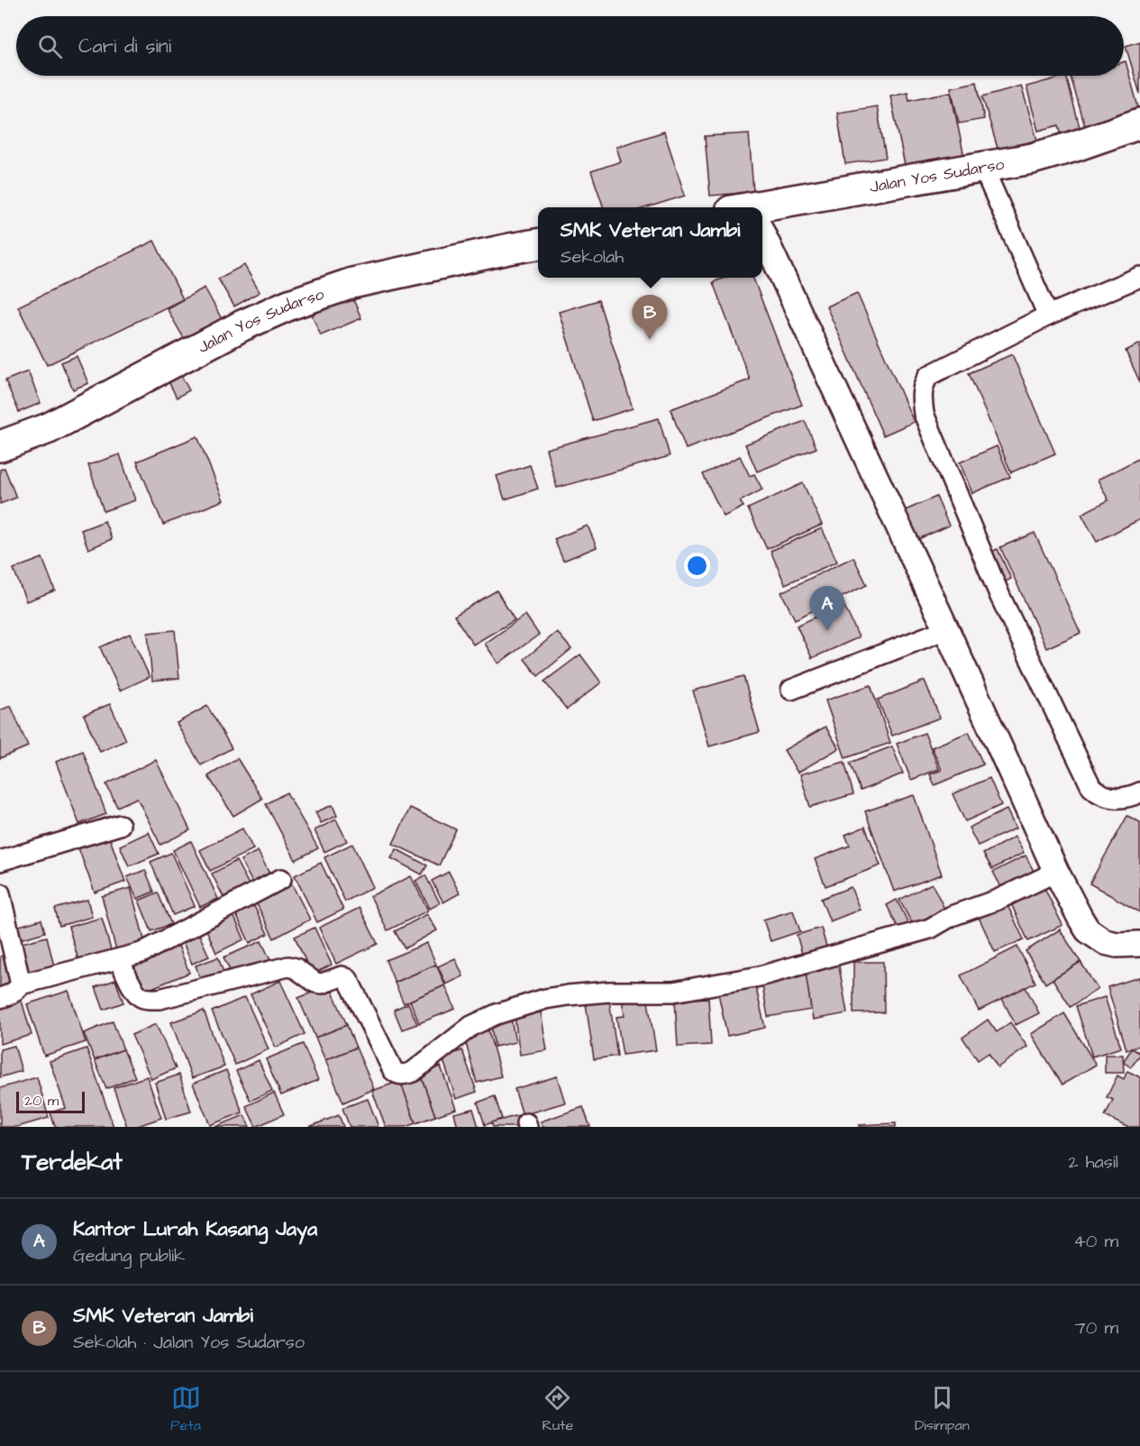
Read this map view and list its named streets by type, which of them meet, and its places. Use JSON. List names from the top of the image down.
{
  "streets": {
    "highway": ["Jalan Yos Sudarso"]
  },
  "scale_bar": "20 m",
  "page": {
    "search": "Cari di sini",
    "popup": ["SMK Veteran Jambi", "Sekolah"],
    "pins": ["B", "A"],
    "scale": "20 m",
    "heading": ["Terdekat", "2 hasil"],
    "list": [
      {
        "mark": "A",
        "name": "Kantor Lurah Kasang Jaya",
        "note": "Gedung publik",
        "value": "40 m"
      },
      {
        "mark": "B",
        "name": "SMK Veteran Jambi",
        "note": "Sekolah · Jalan Yos Sudarso",
        "value": "70 m"
      }
    ],
    "nav": ["Peta", "Rute", "Disimpan"]
  }
}
